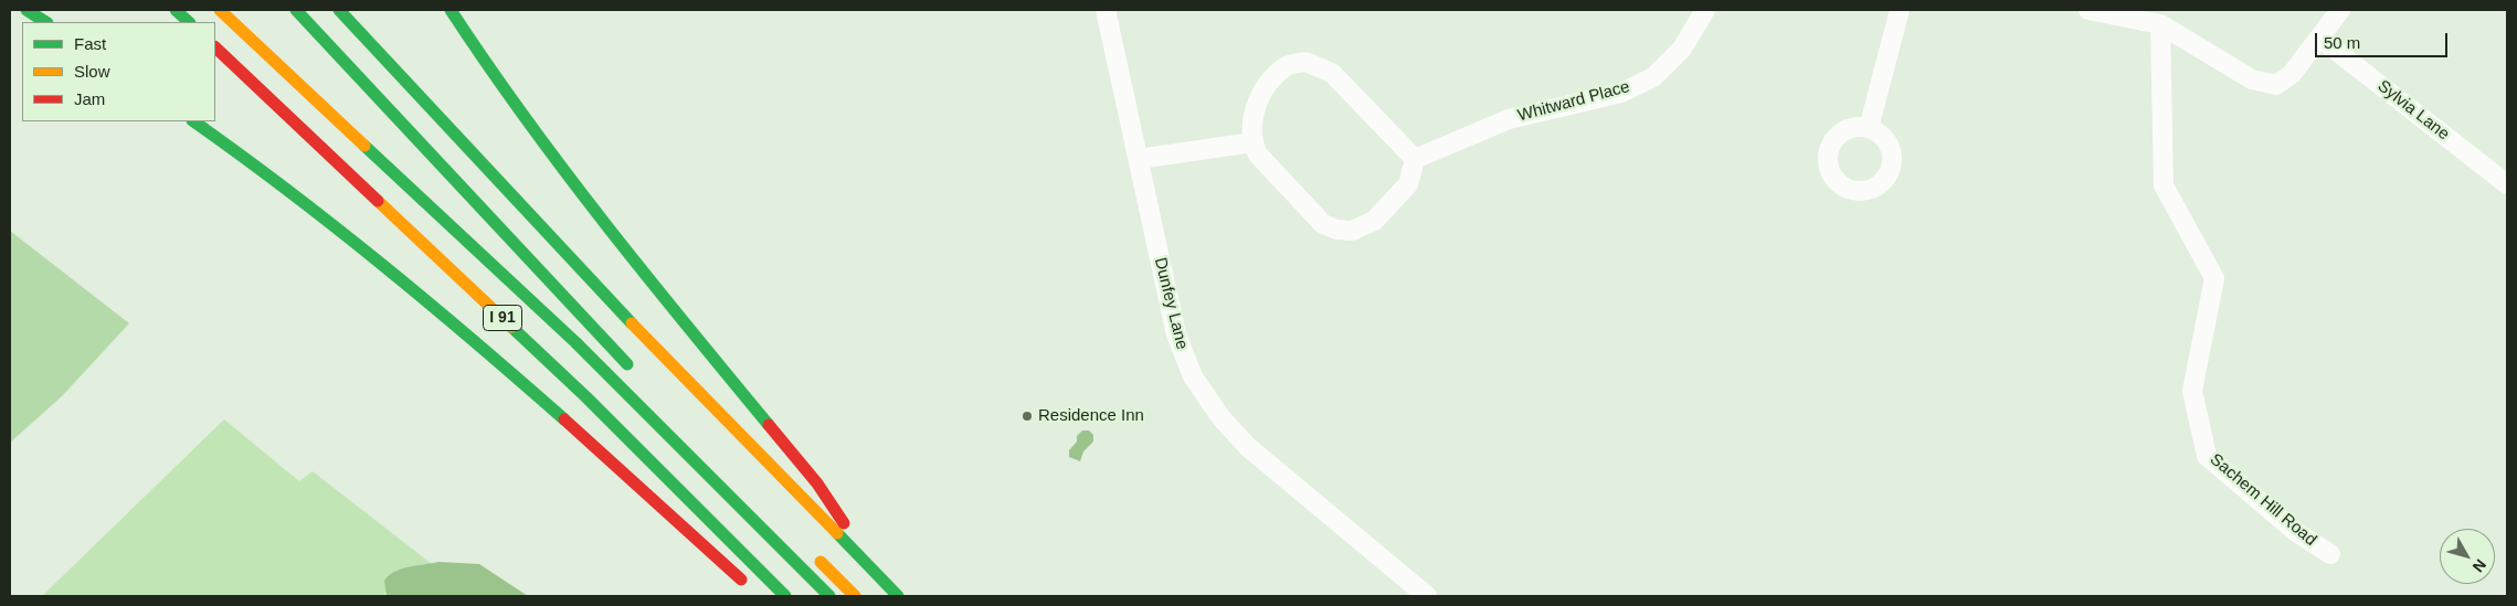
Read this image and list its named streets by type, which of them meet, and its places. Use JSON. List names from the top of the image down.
{
  "streets": {
    "highway": ["I 91"],
    "street": [
      "Whitward Place",
      "Sylvia Lane",
      "Dunfey Lane",
      "Sachem Hill Road"
    ]
  },
  "places": ["Residence Inn"],
  "legend": ["Fast", "Slow", "Jam"],
  "scale_bar": "50 m",
  "north": "bottom right"
}
